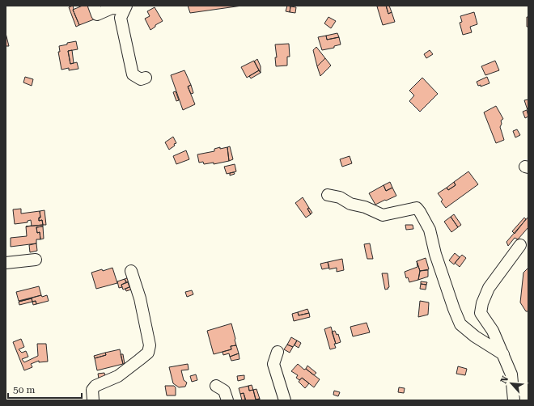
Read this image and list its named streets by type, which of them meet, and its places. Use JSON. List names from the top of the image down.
{
  "scale_bar": "50 m",
  "north": "top left"
}
